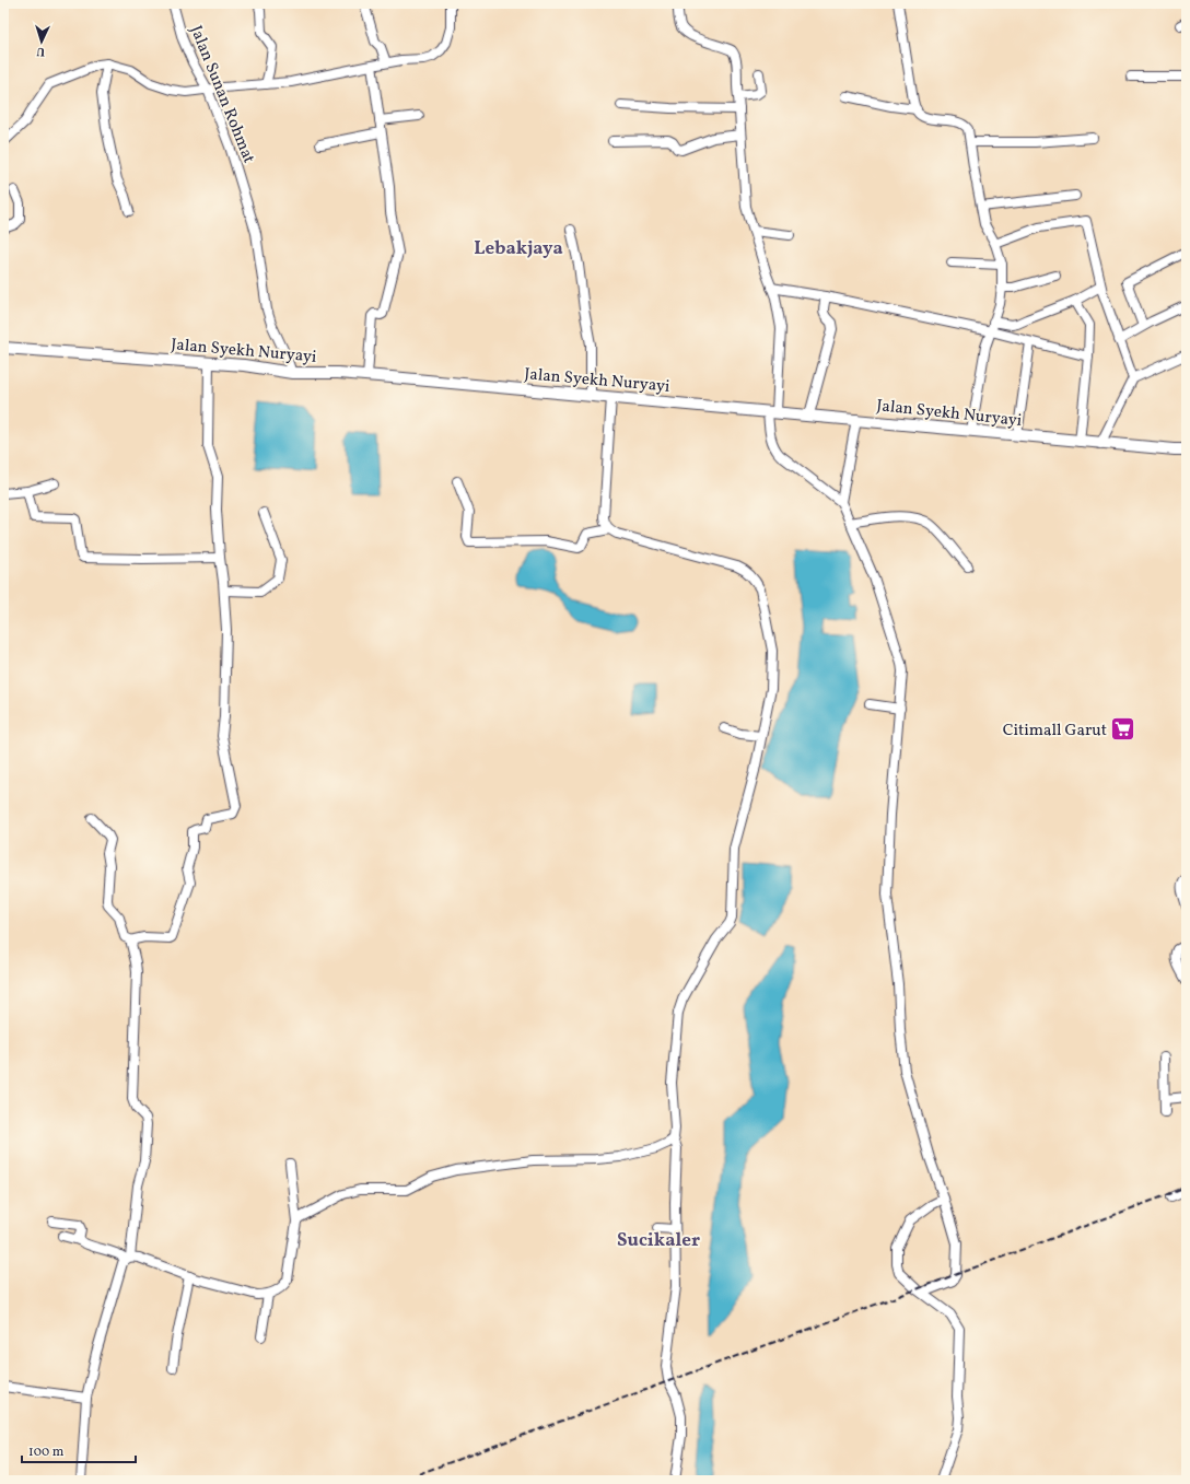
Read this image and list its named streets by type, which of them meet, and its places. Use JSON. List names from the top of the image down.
{
  "streets": {
    "main road": ["Jalan Syekh Nuryayi"],
    "street": ["Jalan Sunan Rohmat"]
  },
  "crossings": [
    ["Jalan Sunan Rohmat", "Jalan Syekh Nuryayi"]
  ],
  "districts": ["Lebakjaya", "Sucikaler"],
  "places": {
    "supermarket": ["Citimall Garut"]
  },
  "scale_bar": "100 m",
  "north": "bottom"
}
